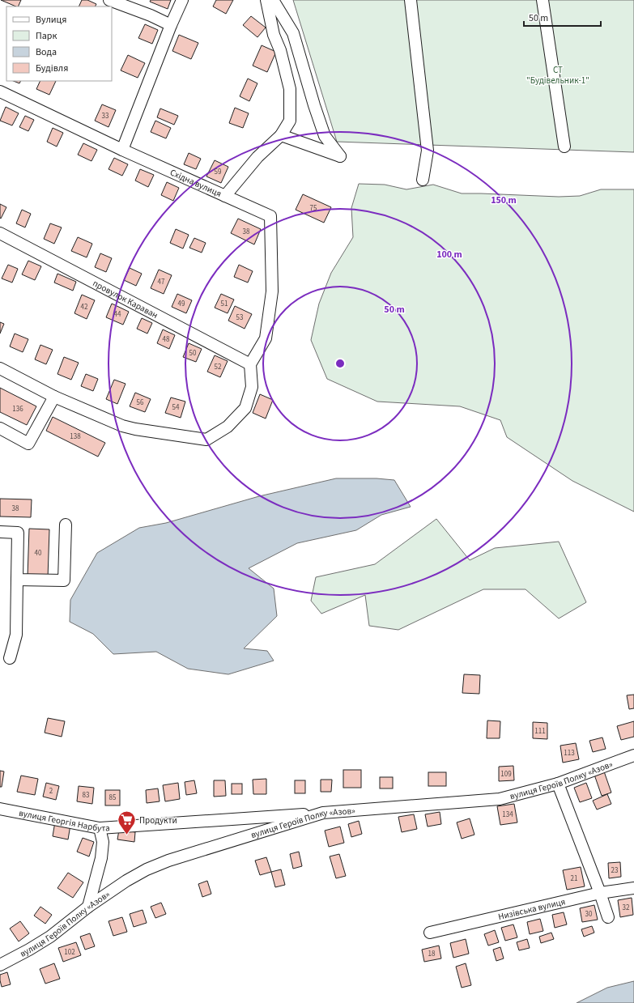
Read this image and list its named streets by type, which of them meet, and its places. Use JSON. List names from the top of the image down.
{
  "streets": {
    "street": [
      "Східна вулиця",
      "провулок Караван",
      "вулиця Героїв Полку «Азов»",
      "вулиця Георгія Нарбута",
      "Низівська вулиця"
    ]
  },
  "crossings": [
    ["Східна вулиця", "провулок Караван"],
    ["вулиця Героїв Полку «Азов»", "вулиця Георгія Нарбута"]
  ],
  "parks": ["СТ \"Будівельник-1\""],
  "places": {
    "supermarket": ["Продукти"]
  },
  "house_numbers": [
    "33",
    "59",
    "75",
    "38",
    "47",
    "49",
    "51",
    "42",
    "44",
    "53",
    "48",
    "50",
    "52",
    "56",
    "54",
    "136",
    "138",
    "38",
    "40",
    "111",
    "113",
    "109",
    "2",
    "83",
    "85",
    "134",
    "23",
    "21",
    "32",
    "30",
    "102",
    "18"
  ],
  "legend": [
    "Вулиця",
    "Парк",
    "Вода",
    "Будівля"
  ],
  "scale_bar": "50 m",
  "rings": ["150 m", "100 m", "50 m"]
}
